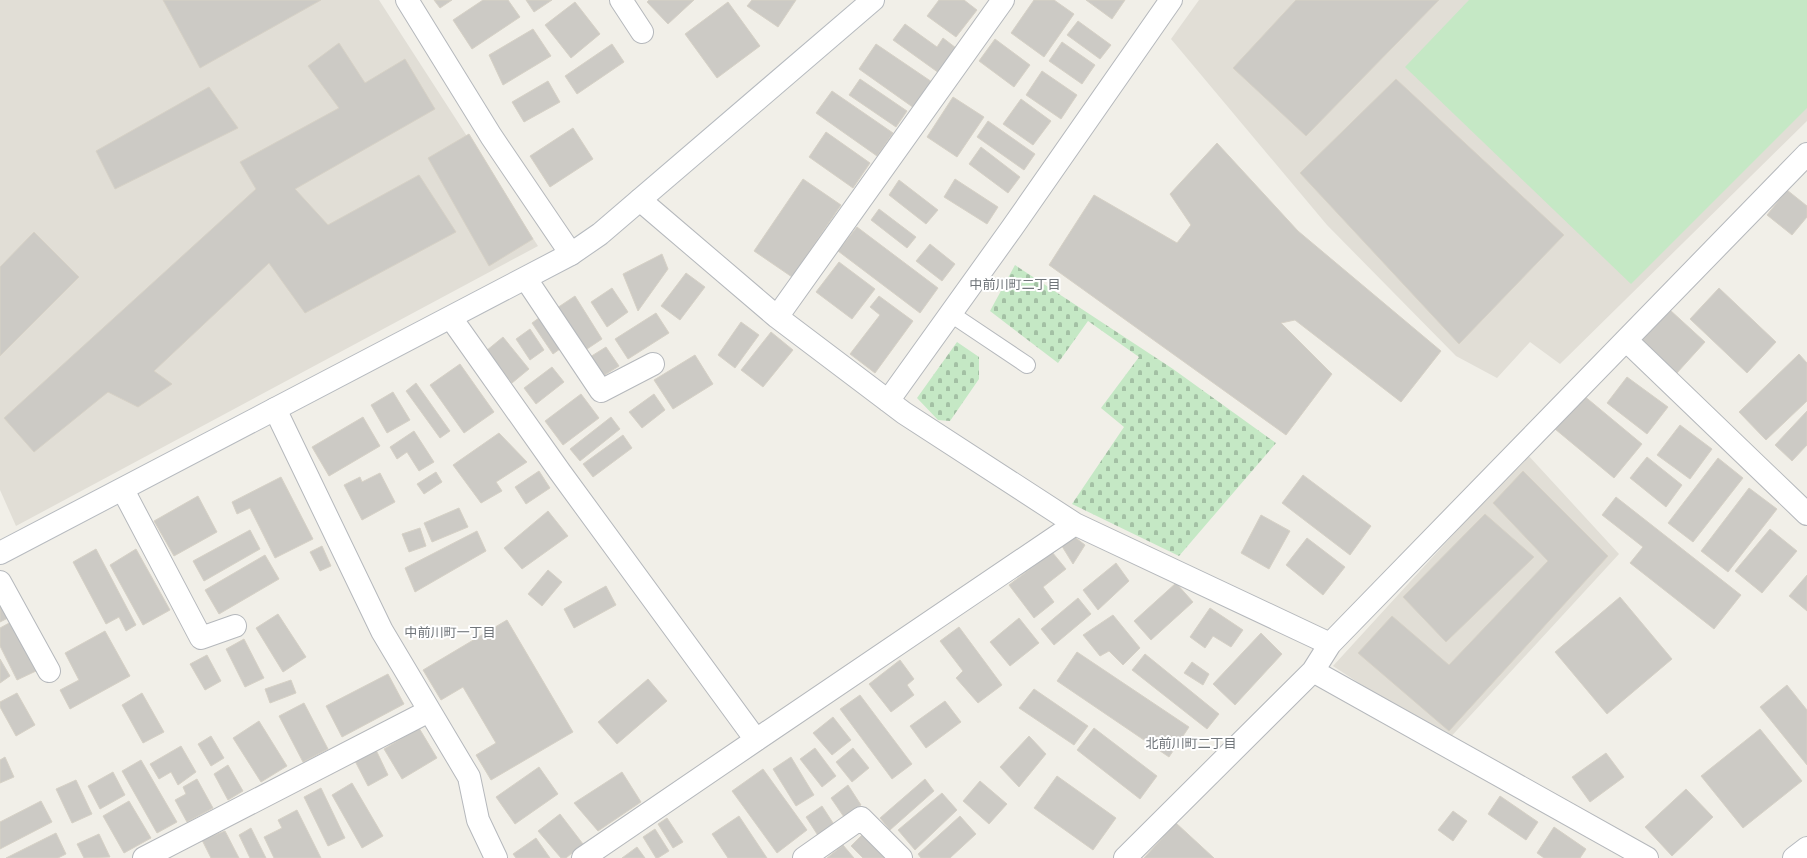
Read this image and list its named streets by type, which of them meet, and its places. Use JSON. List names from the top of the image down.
{
  "districts": ["中前川町二丁目", "中前川町一丁目", "北前川町二丁目"]
}
